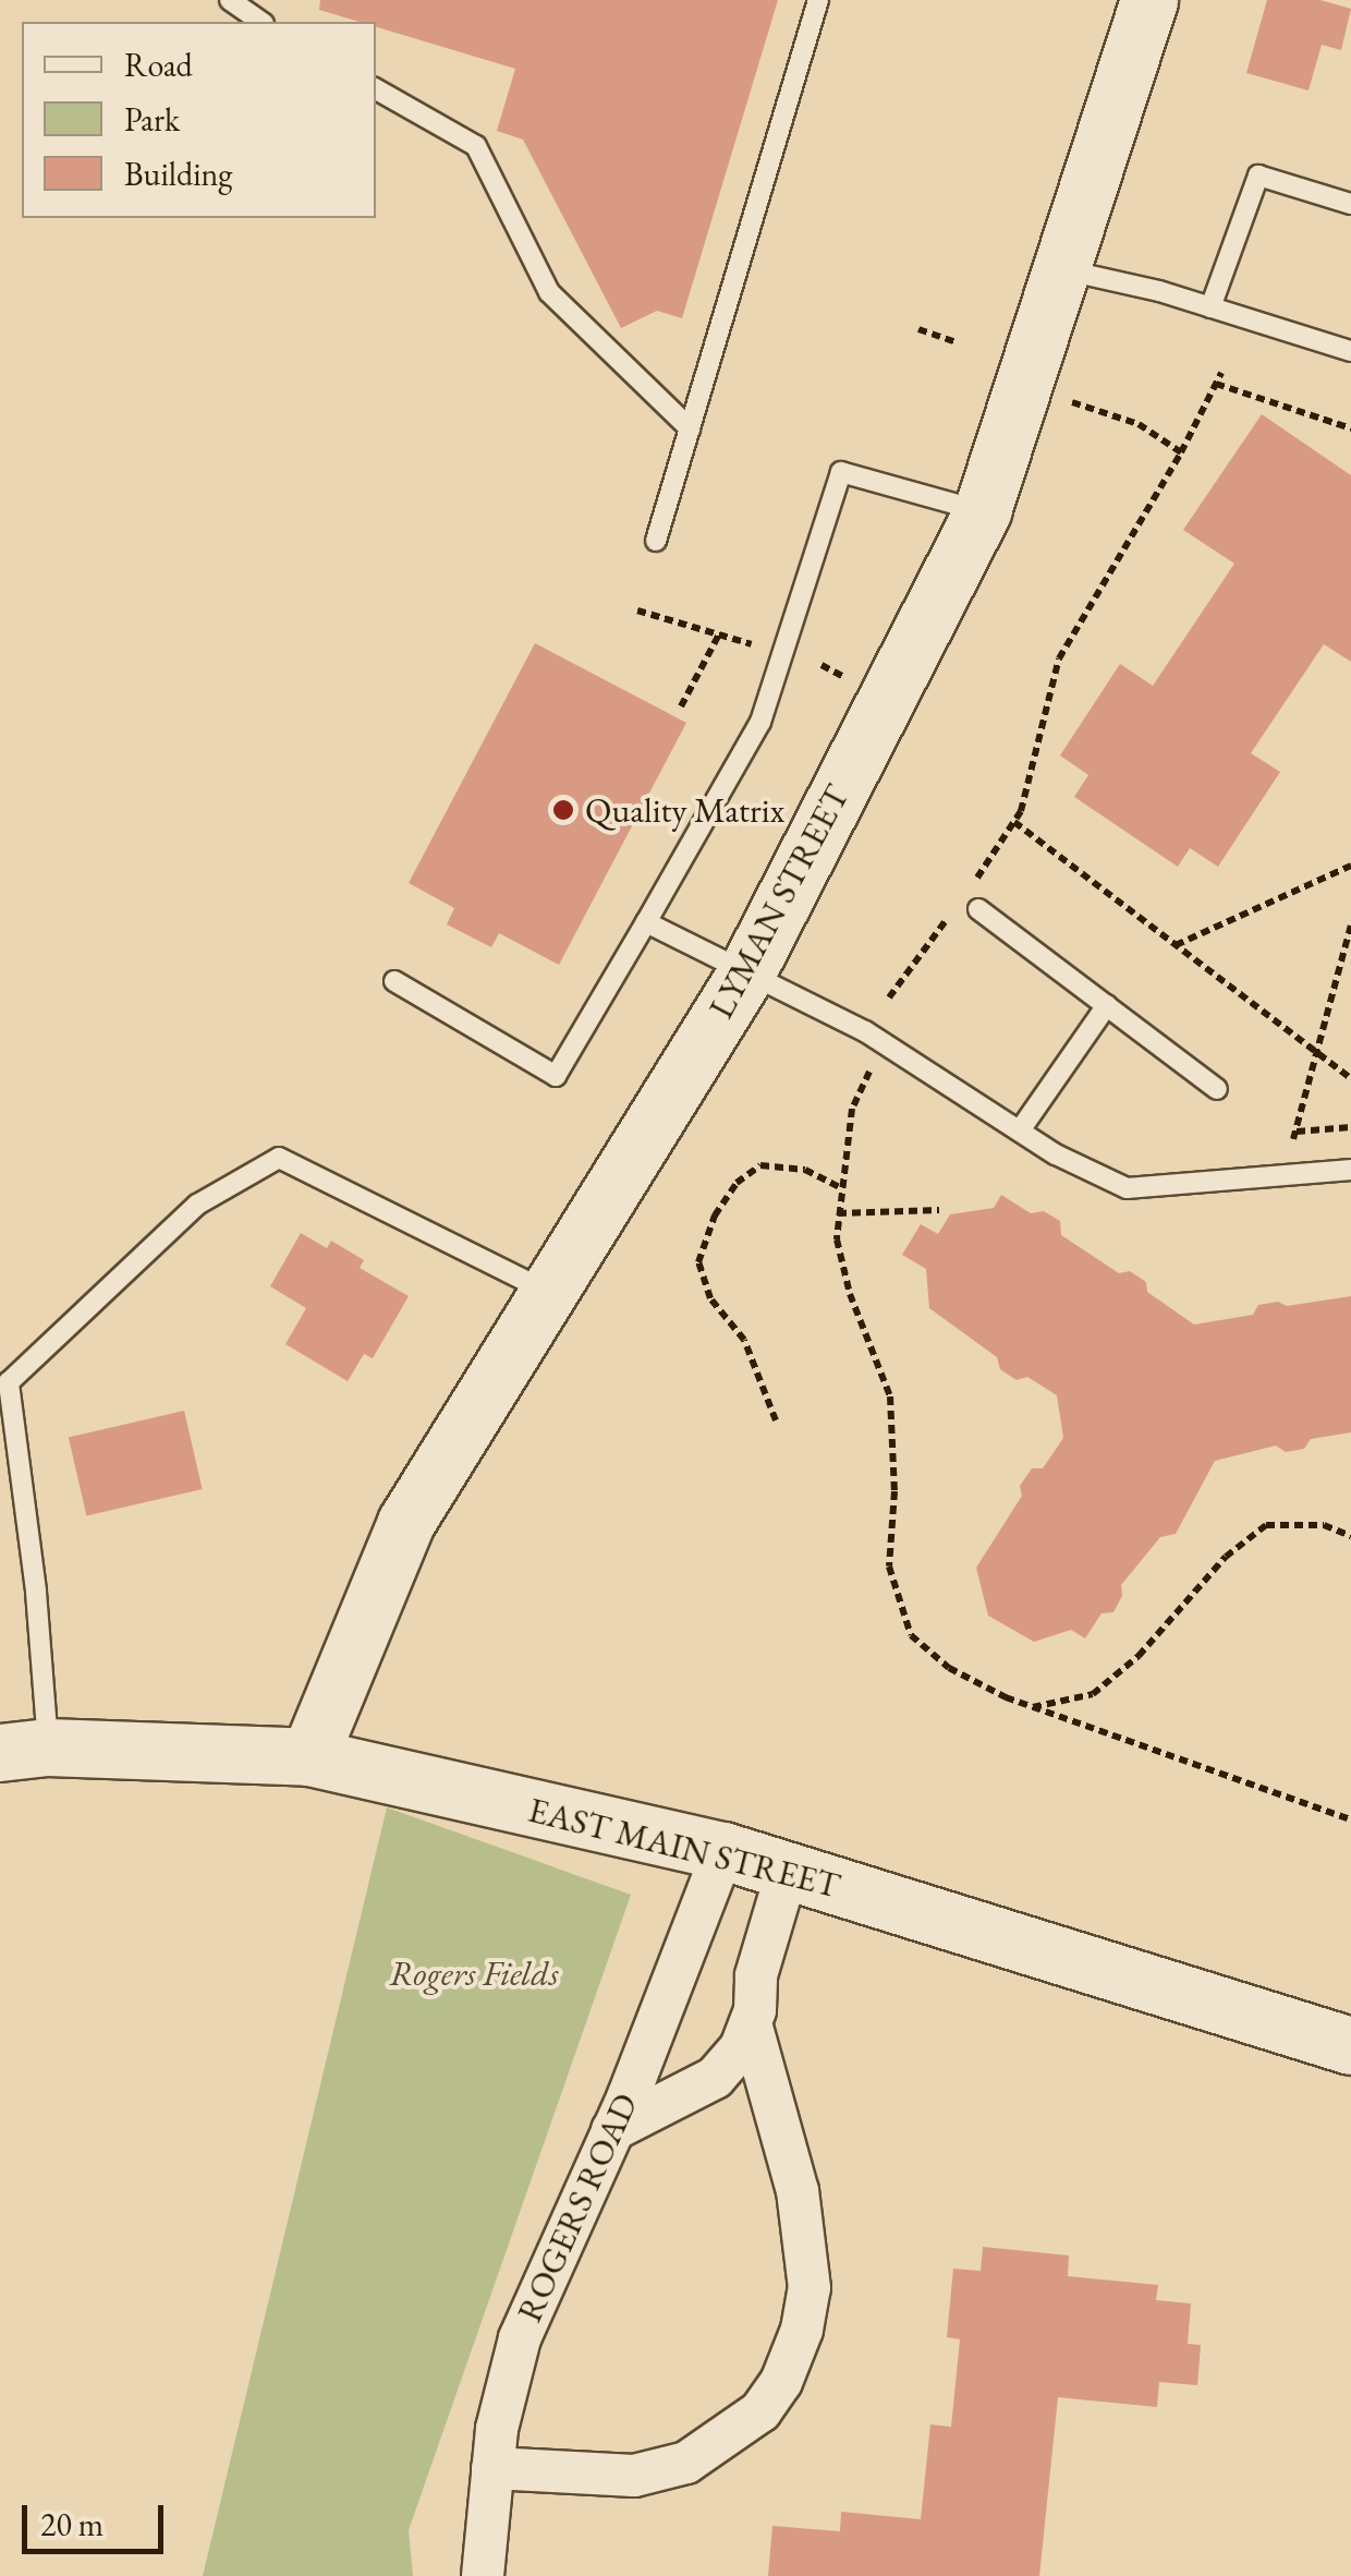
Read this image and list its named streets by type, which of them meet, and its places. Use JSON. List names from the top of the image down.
{
  "streets": {
    "street": ["LYMAN STREET", "EAST MAIN STREET", "ROGERS ROAD"]
  },
  "crossings": [
    ["LYMAN STREET", "EAST MAIN STREET"],
    ["EAST MAIN STREET", "ROGERS ROAD"]
  ],
  "parks": ["Rogers Fields"],
  "places": ["Quality Matrix"],
  "legend": ["Road", "Park", "Building"],
  "scale_bar": "20 m"
}
